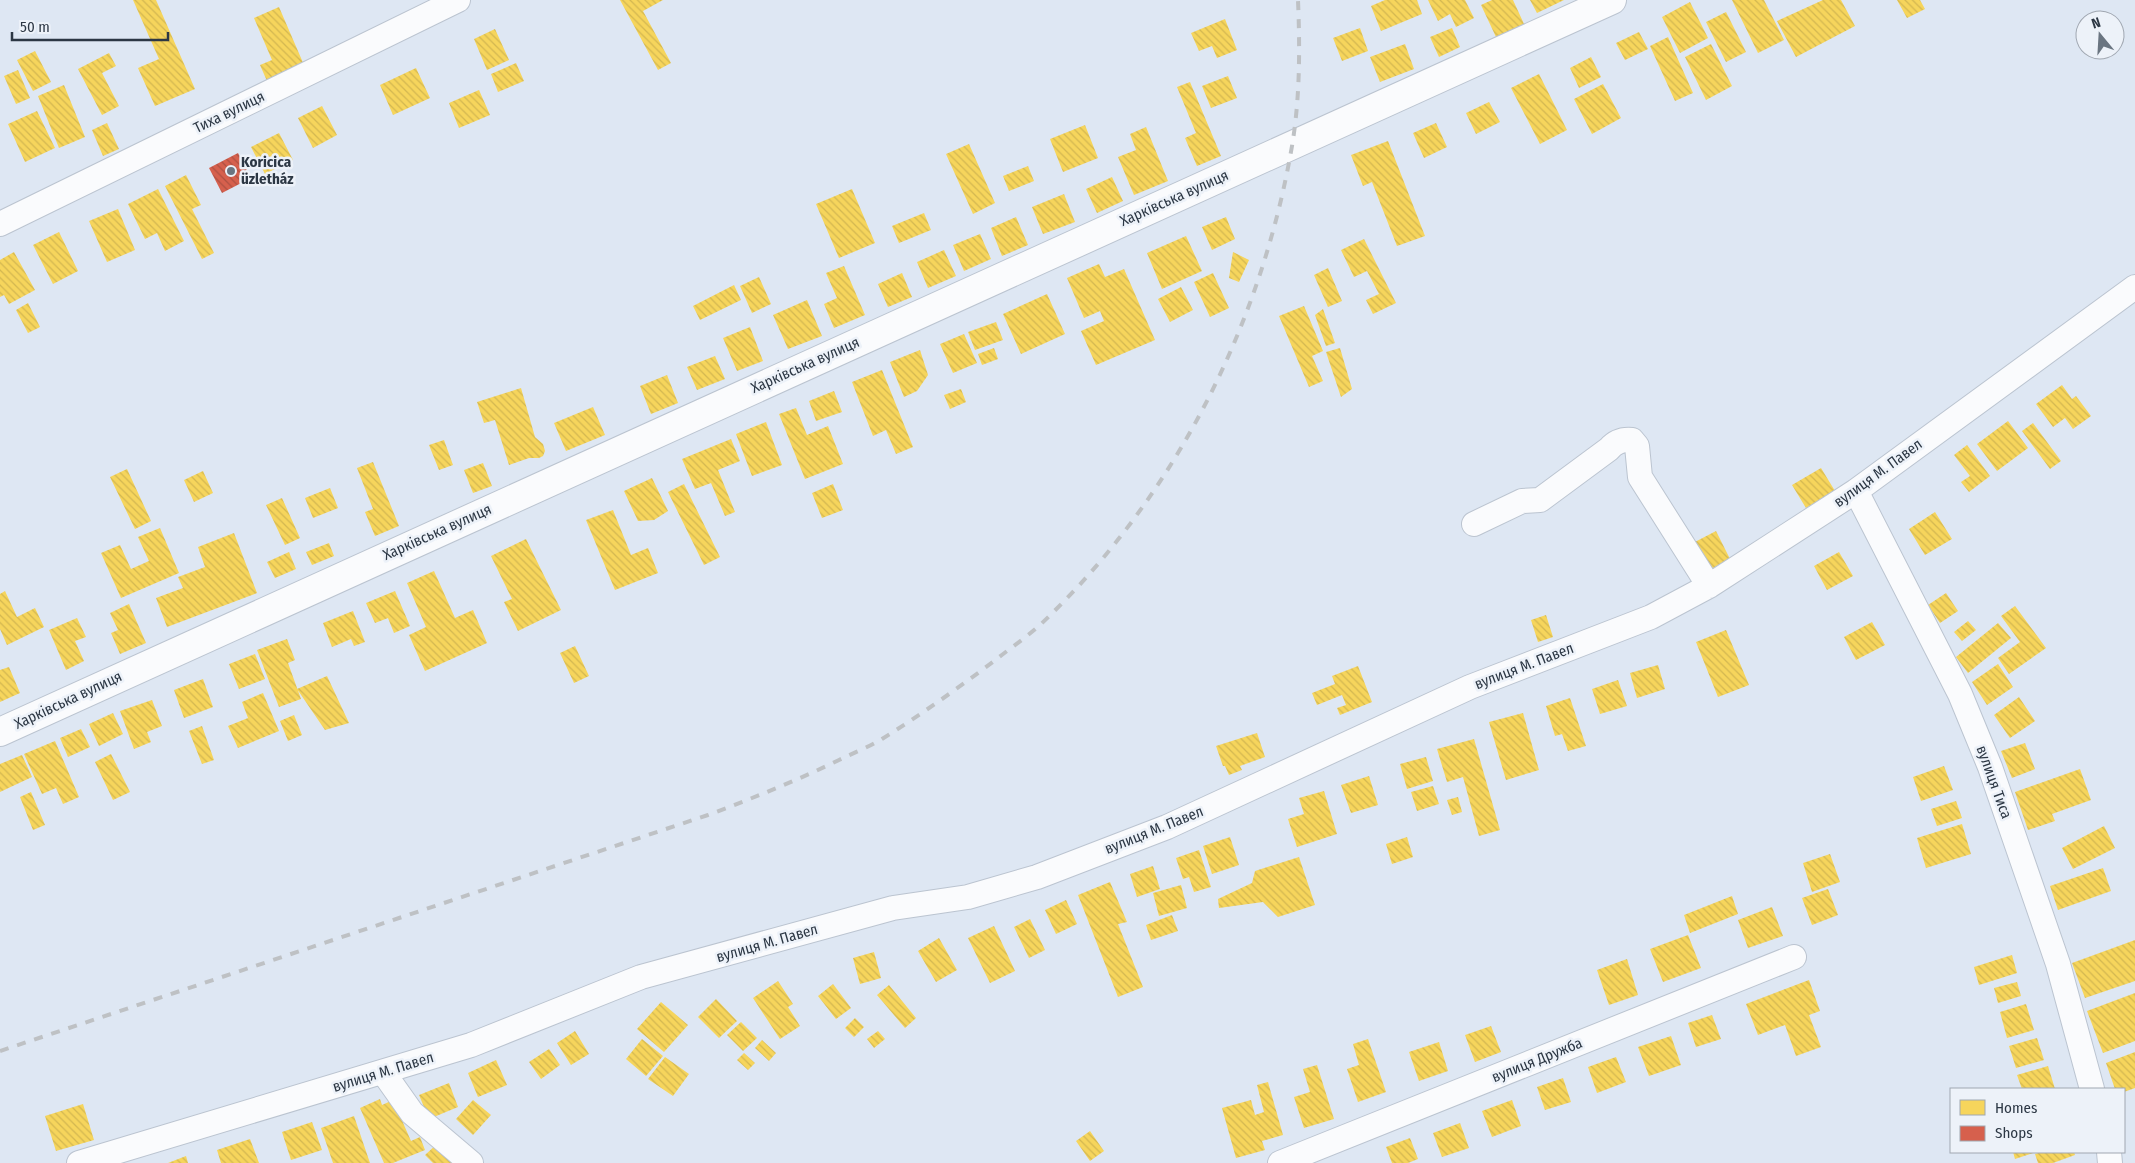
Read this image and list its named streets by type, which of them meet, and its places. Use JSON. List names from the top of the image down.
{
  "streets": {
    "street": [
      "Тиха вулиця",
      "Харківська вулиця",
      "вулиця М. Павел",
      "вулиця Тиса",
      "вулиця Дружба"
    ]
  },
  "crossings": [
    ["вулиця М. Павел", "вулиця Тиса"]
  ],
  "places": ["Koricica üzletház"],
  "legend": ["Homes", "Shops"],
  "scale_bar": "50 m",
  "north": "top"
}
